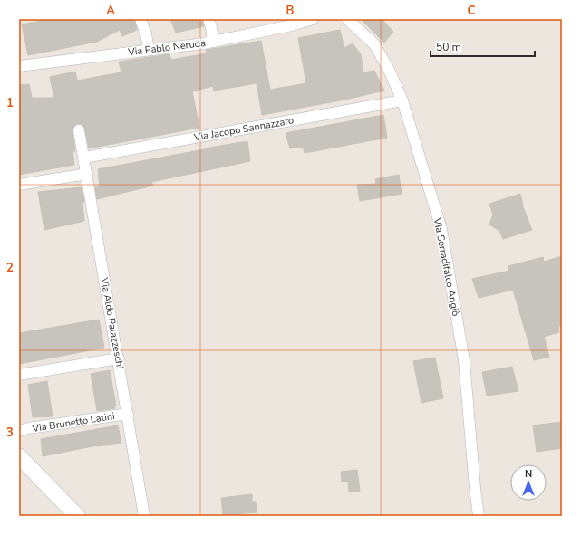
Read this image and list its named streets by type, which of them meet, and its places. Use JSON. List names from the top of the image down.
{
  "streets": {
    "street": [
      "Via Pablo Neruda",
      "Via Jacopo Sannazzaro",
      "Via Serradifalco Angiò",
      "Via Aldo Palazzeschi",
      "Via Brunetto Latini"
    ]
  },
  "crossings": [
    ["Via Jacopo Sannazzaro", "Via Serradifalco Angiò"],
    ["Via Jacopo Sannazzaro", "Via Aldo Palazzeschi"],
    ["Via Aldo Palazzeschi", "Via Brunetto Latini"]
  ],
  "scale_bar": "50 m",
  "north": "top",
  "grid": {
    "columns": ["A", "B", "C"],
    "rows": ["1", "2", "3"]
  }
}
